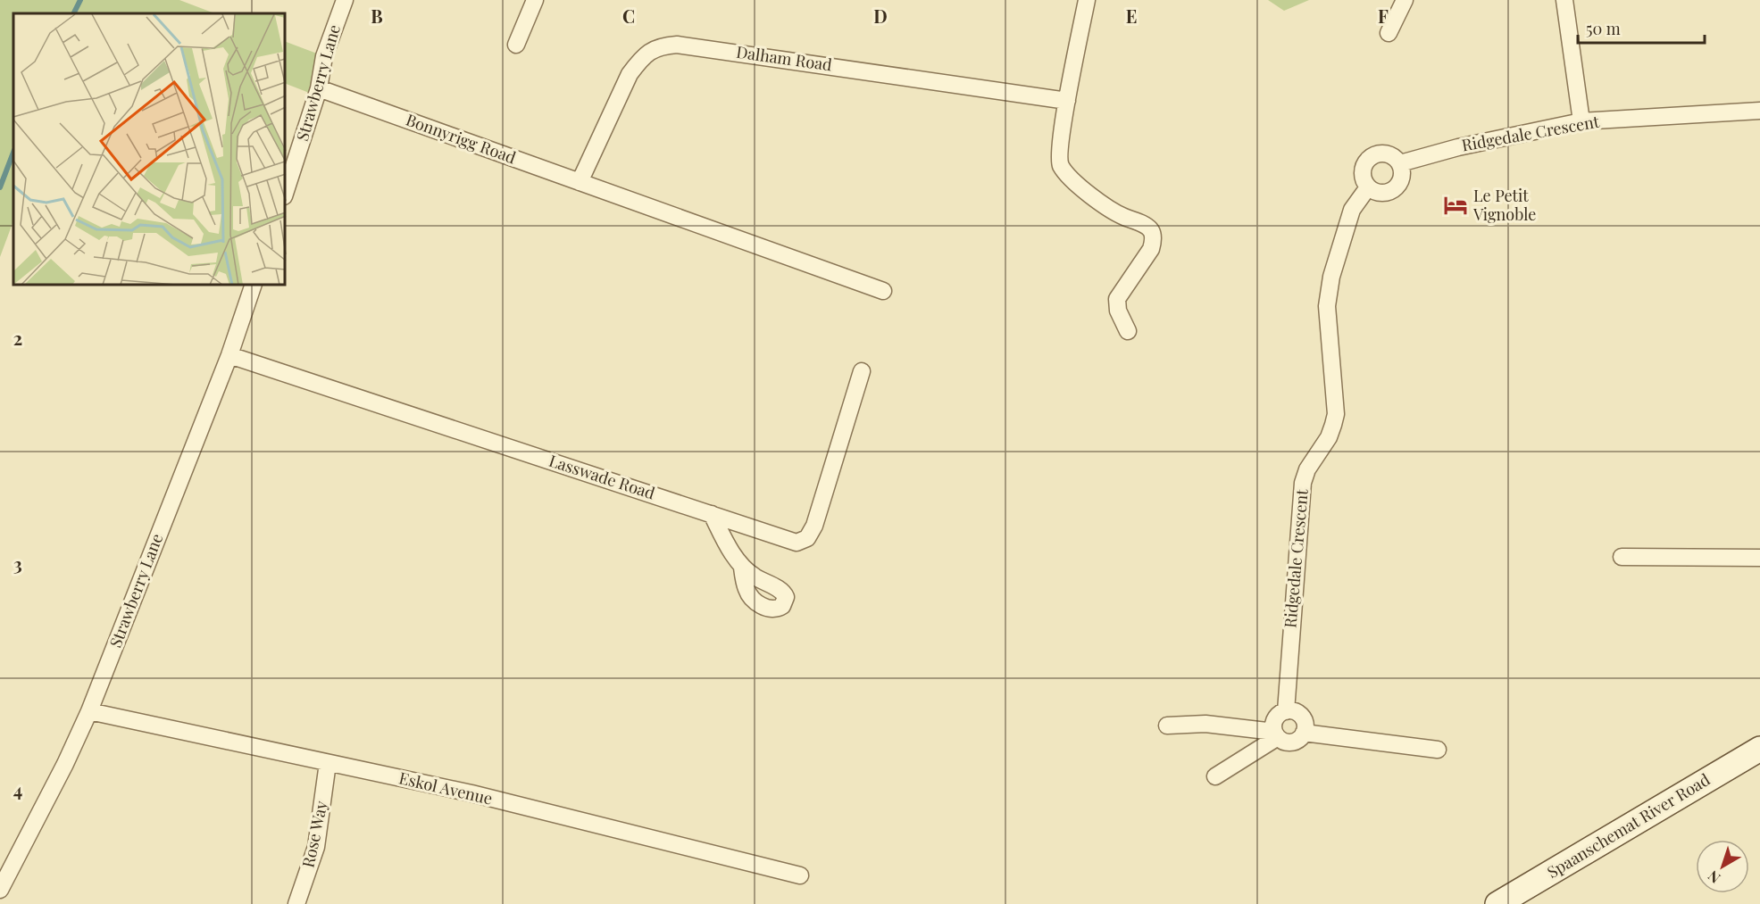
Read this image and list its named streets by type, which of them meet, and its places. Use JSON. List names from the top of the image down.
{
  "streets": {
    "main road": ["Spaanschemat River Road"],
    "street": [
      "Dalham Road",
      "Strawberry Lane",
      "Ridgedale Crescent",
      "Bonnyrigg Road",
      "Lasswade Road",
      "Eskol Avenue",
      "Rose Way"
    ]
  },
  "crossings": [
    ["Dalham Road", "Bonnyrigg Road"],
    ["Strawberry Lane", "Bonnyrigg Road"],
    ["Strawberry Lane", "Lasswade Road"],
    ["Strawberry Lane", "Eskol Avenue"],
    ["Eskol Avenue", "Rose Way"]
  ],
  "places": {
    "hotel": ["Le Petit Vignoble"]
  },
  "scale_bar": "50 m",
  "north": "bottom left",
  "grid": {
    "columns": [
      "B",
      "C",
      "D",
      "E",
      "F"
    ],
    "rows": ["2", "3", "4"]
  }
}
